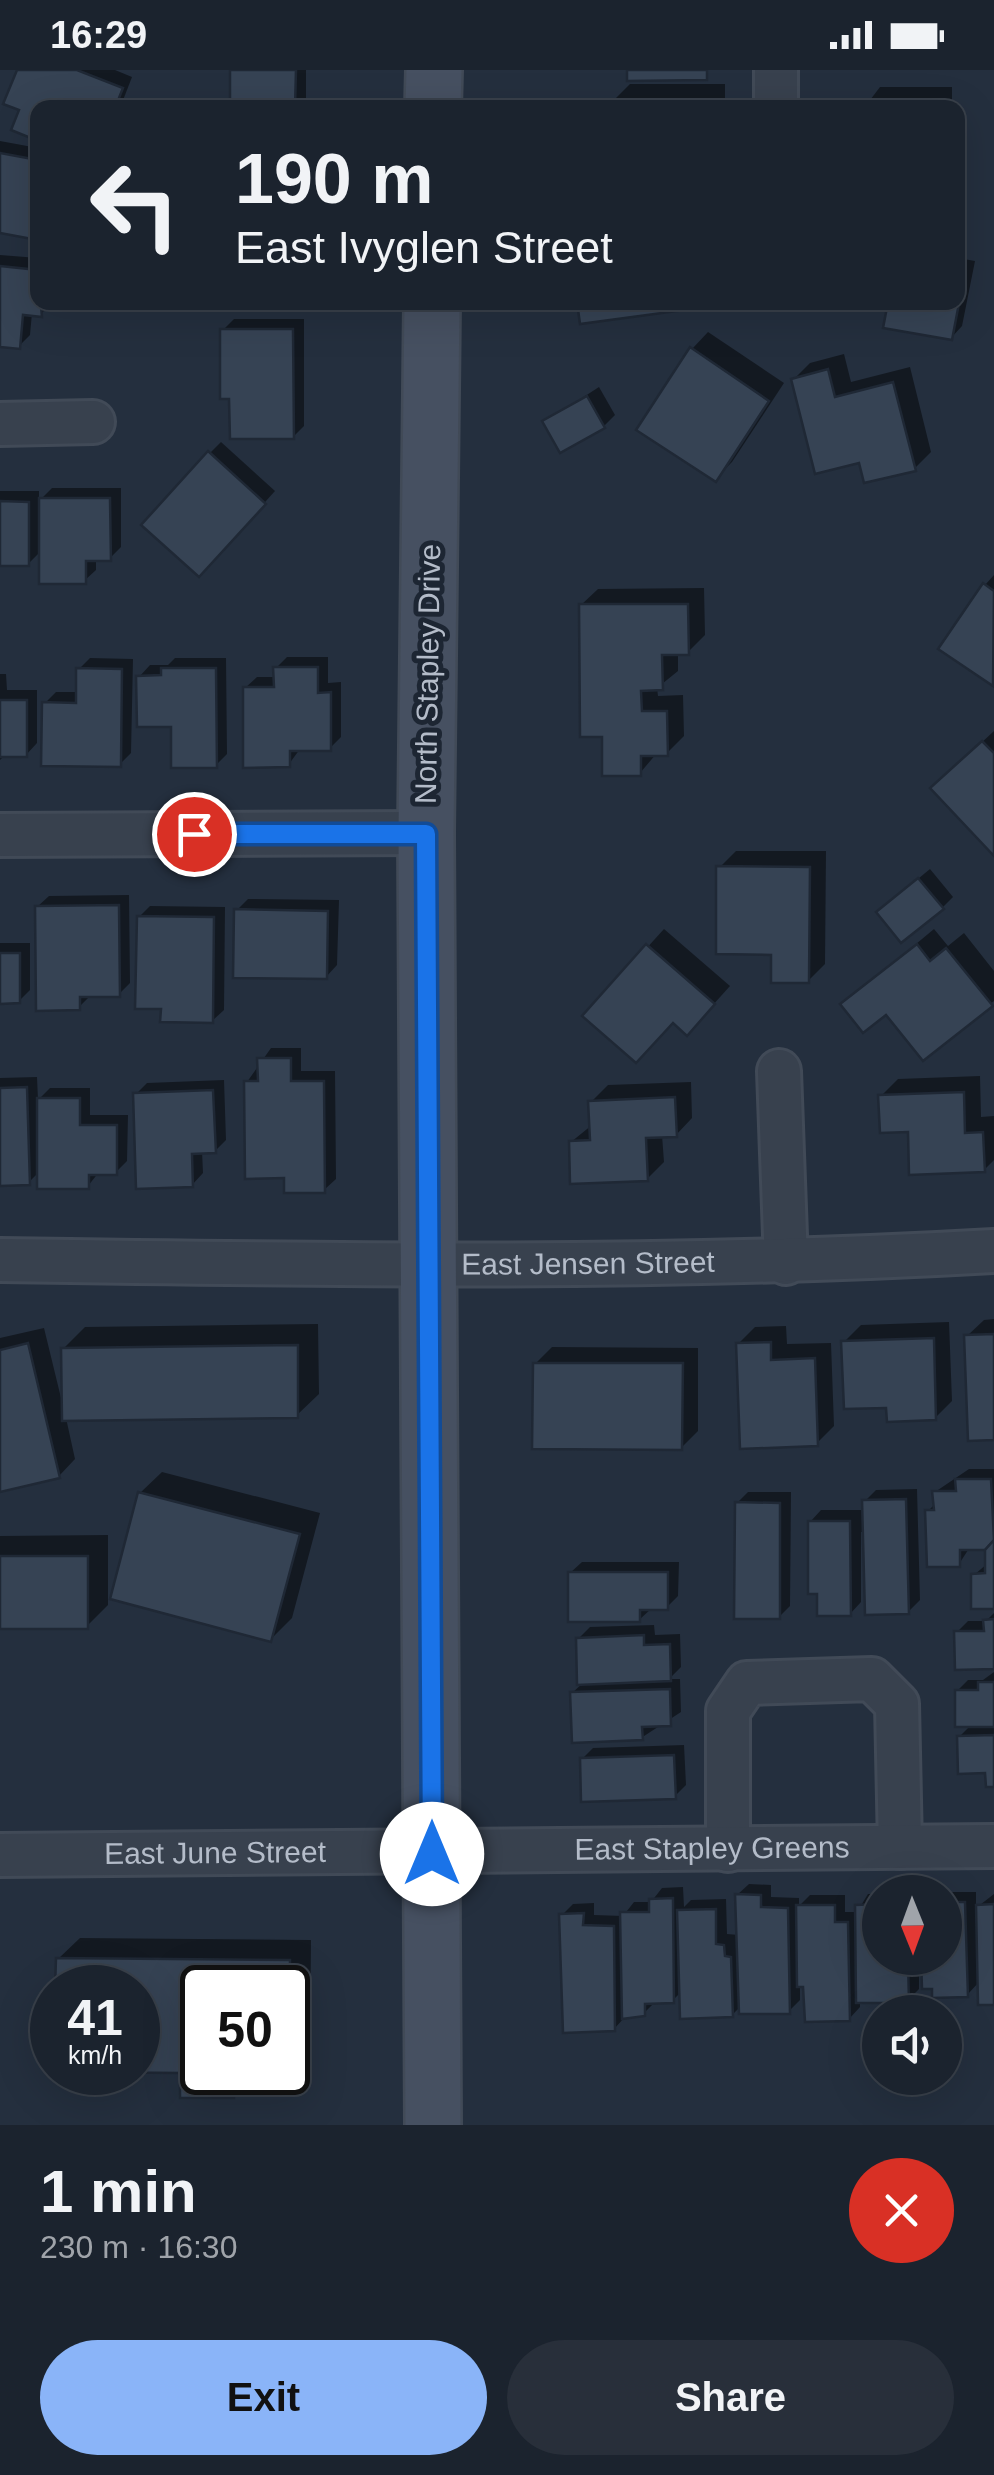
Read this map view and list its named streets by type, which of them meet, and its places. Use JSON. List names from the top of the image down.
{
  "streets": {
    "main road": ["North Stapley Drive"],
    "street": ["East Jensen Street", "East Stapley Greens", "East June Street"]
  },
  "crossings": [
    ["North Stapley Drive", "East Jensen Street"],
    ["North Stapley Drive", "East Stapley Greens"],
    ["North Stapley Drive", "East June Street"],
    ["East Stapley Greens", "East June Street"]
  ],
  "north": "bottom",
  "page": {
    "status": "16:29",
    "turn": ["190 m", "East Ivyglen Street"],
    "speed": "41 km/h",
    "limit": "50",
    "heading": ["1 min", "230 m · 16:30"],
    "buttons": ["Exit", "Share"]
  }
}
